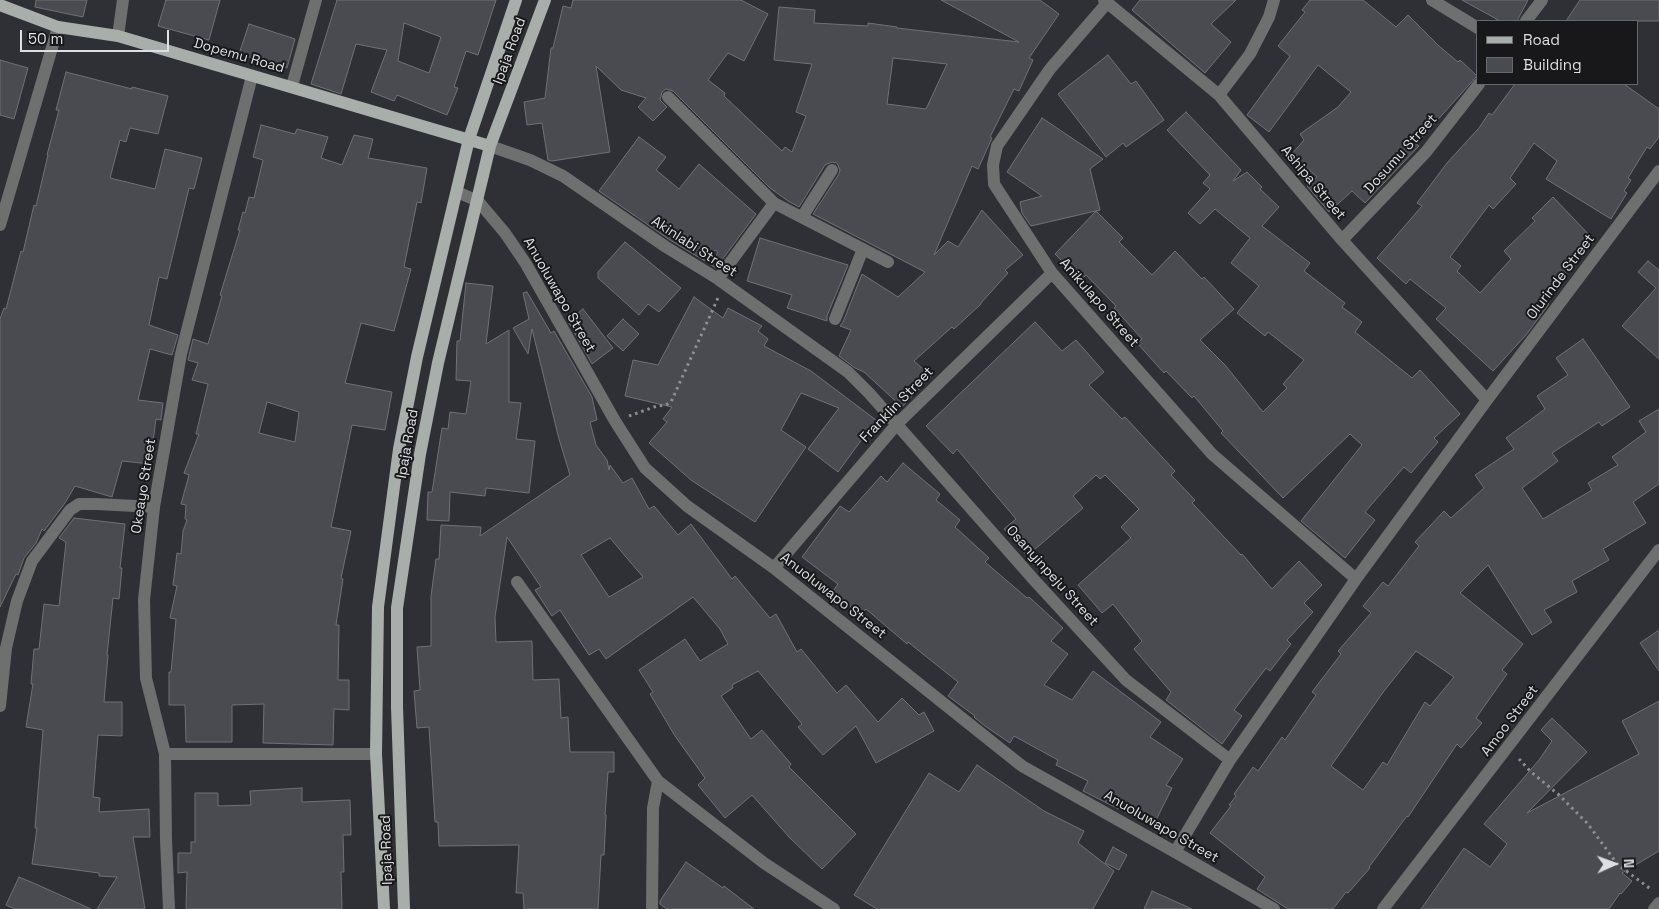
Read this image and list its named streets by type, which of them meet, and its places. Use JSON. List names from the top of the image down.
{
  "streets": {
    "main road": ["Ipaja Road", "Dopemu Road"],
    "street": [
      "Dosumu Street",
      "Ashipa Street",
      "Akinlabi Street",
      "Olurinde Street",
      "Anuoluwapo Street",
      "Anikulapo Street",
      "Franklin Street",
      "Okeayo Street",
      "Osanyinpeju Street",
      "Amoo Street"
    ]
  },
  "crossings": [
    ["Ipaja Road", "Dopemu Road"],
    ["Ipaja Road", "Akinlabi Street"],
    ["Ipaja Road", "Anuoluwapo Street"],
    ["Dopemu Road", "Akinlabi Street"],
    ["Dopemu Road", "Okeayo Street"],
    ["Dosumu Street", "Ashipa Street"],
    ["Ashipa Street", "Olurinde Street"],
    ["Ashipa Street", "Anikulapo Street"],
    ["Akinlabi Street", "Osanyinpeju Street"],
    ["Olurinde Street", "Anuoluwapo Street"],
    ["Olurinde Street", "Anikulapo Street"],
    ["Olurinde Street", "Osanyinpeju Street"],
    ["Anuoluwapo Street", "Franklin Street"],
    ["Anikulapo Street", "Franklin Street"],
    ["Franklin Street", "Osanyinpeju Street"]
  ],
  "legend": ["Road", "Building"],
  "scale_bar": "50 m",
  "north": "right"
}
